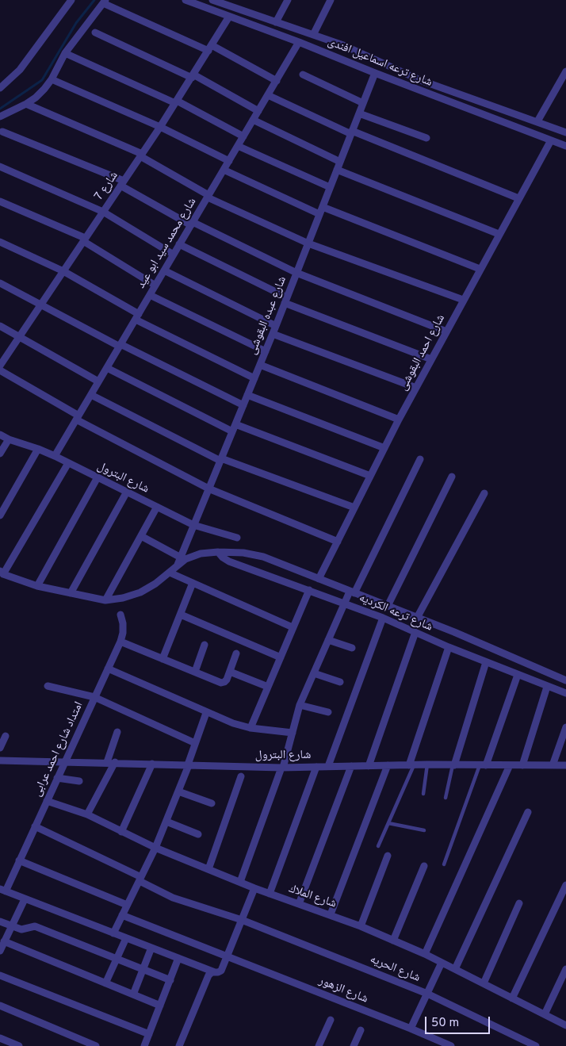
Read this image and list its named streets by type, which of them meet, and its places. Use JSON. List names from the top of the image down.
{
  "streets": {
    "street": [
      "شارع ترعه اسماعيل افندى",
      "شارع 7",
      "شارع محمد سيد ابو عيد",
      "شارع عبده البقوشى",
      "شارع احمد البقوشى",
      "شارع البترول",
      "شارع ترعه الكرديه",
      "امتداد شارع احمد عرابى",
      "شارع الملاك",
      "شارع الحريه",
      "شارع الزهور"
    ]
  },
  "crossings": [
    ["شارع ترعه اسماعيل افندى", "شارع 7"],
    ["شارع ترعه اسماعيل افندى", "شارع محمد سيد ابو عيد"],
    ["شارع ترعه اسماعيل افندى", "شارع عبده البقوشى"],
    ["شارع ترعه اسماعيل افندى", "شارع احمد البقوشى"],
    ["شارع محمد سيد ابو عيد", "شارع البترول"],
    ["شارع عبده البقوشى", "شارع البترول"],
    ["شارع عبده البقوشى", "شارع ترعه الكرديه"],
    ["شارع احمد البقوشى", "شارع ترعه الكرديه"],
    ["شارع البترول", "امتداد شارع احمد عرابى"],
    ["امتداد شارع احمد عرابى", "شارع الملاك"],
    ["امتداد شارع احمد عرابى", "شارع الحريه"]
  ],
  "scale_bar": "50 m"
}
